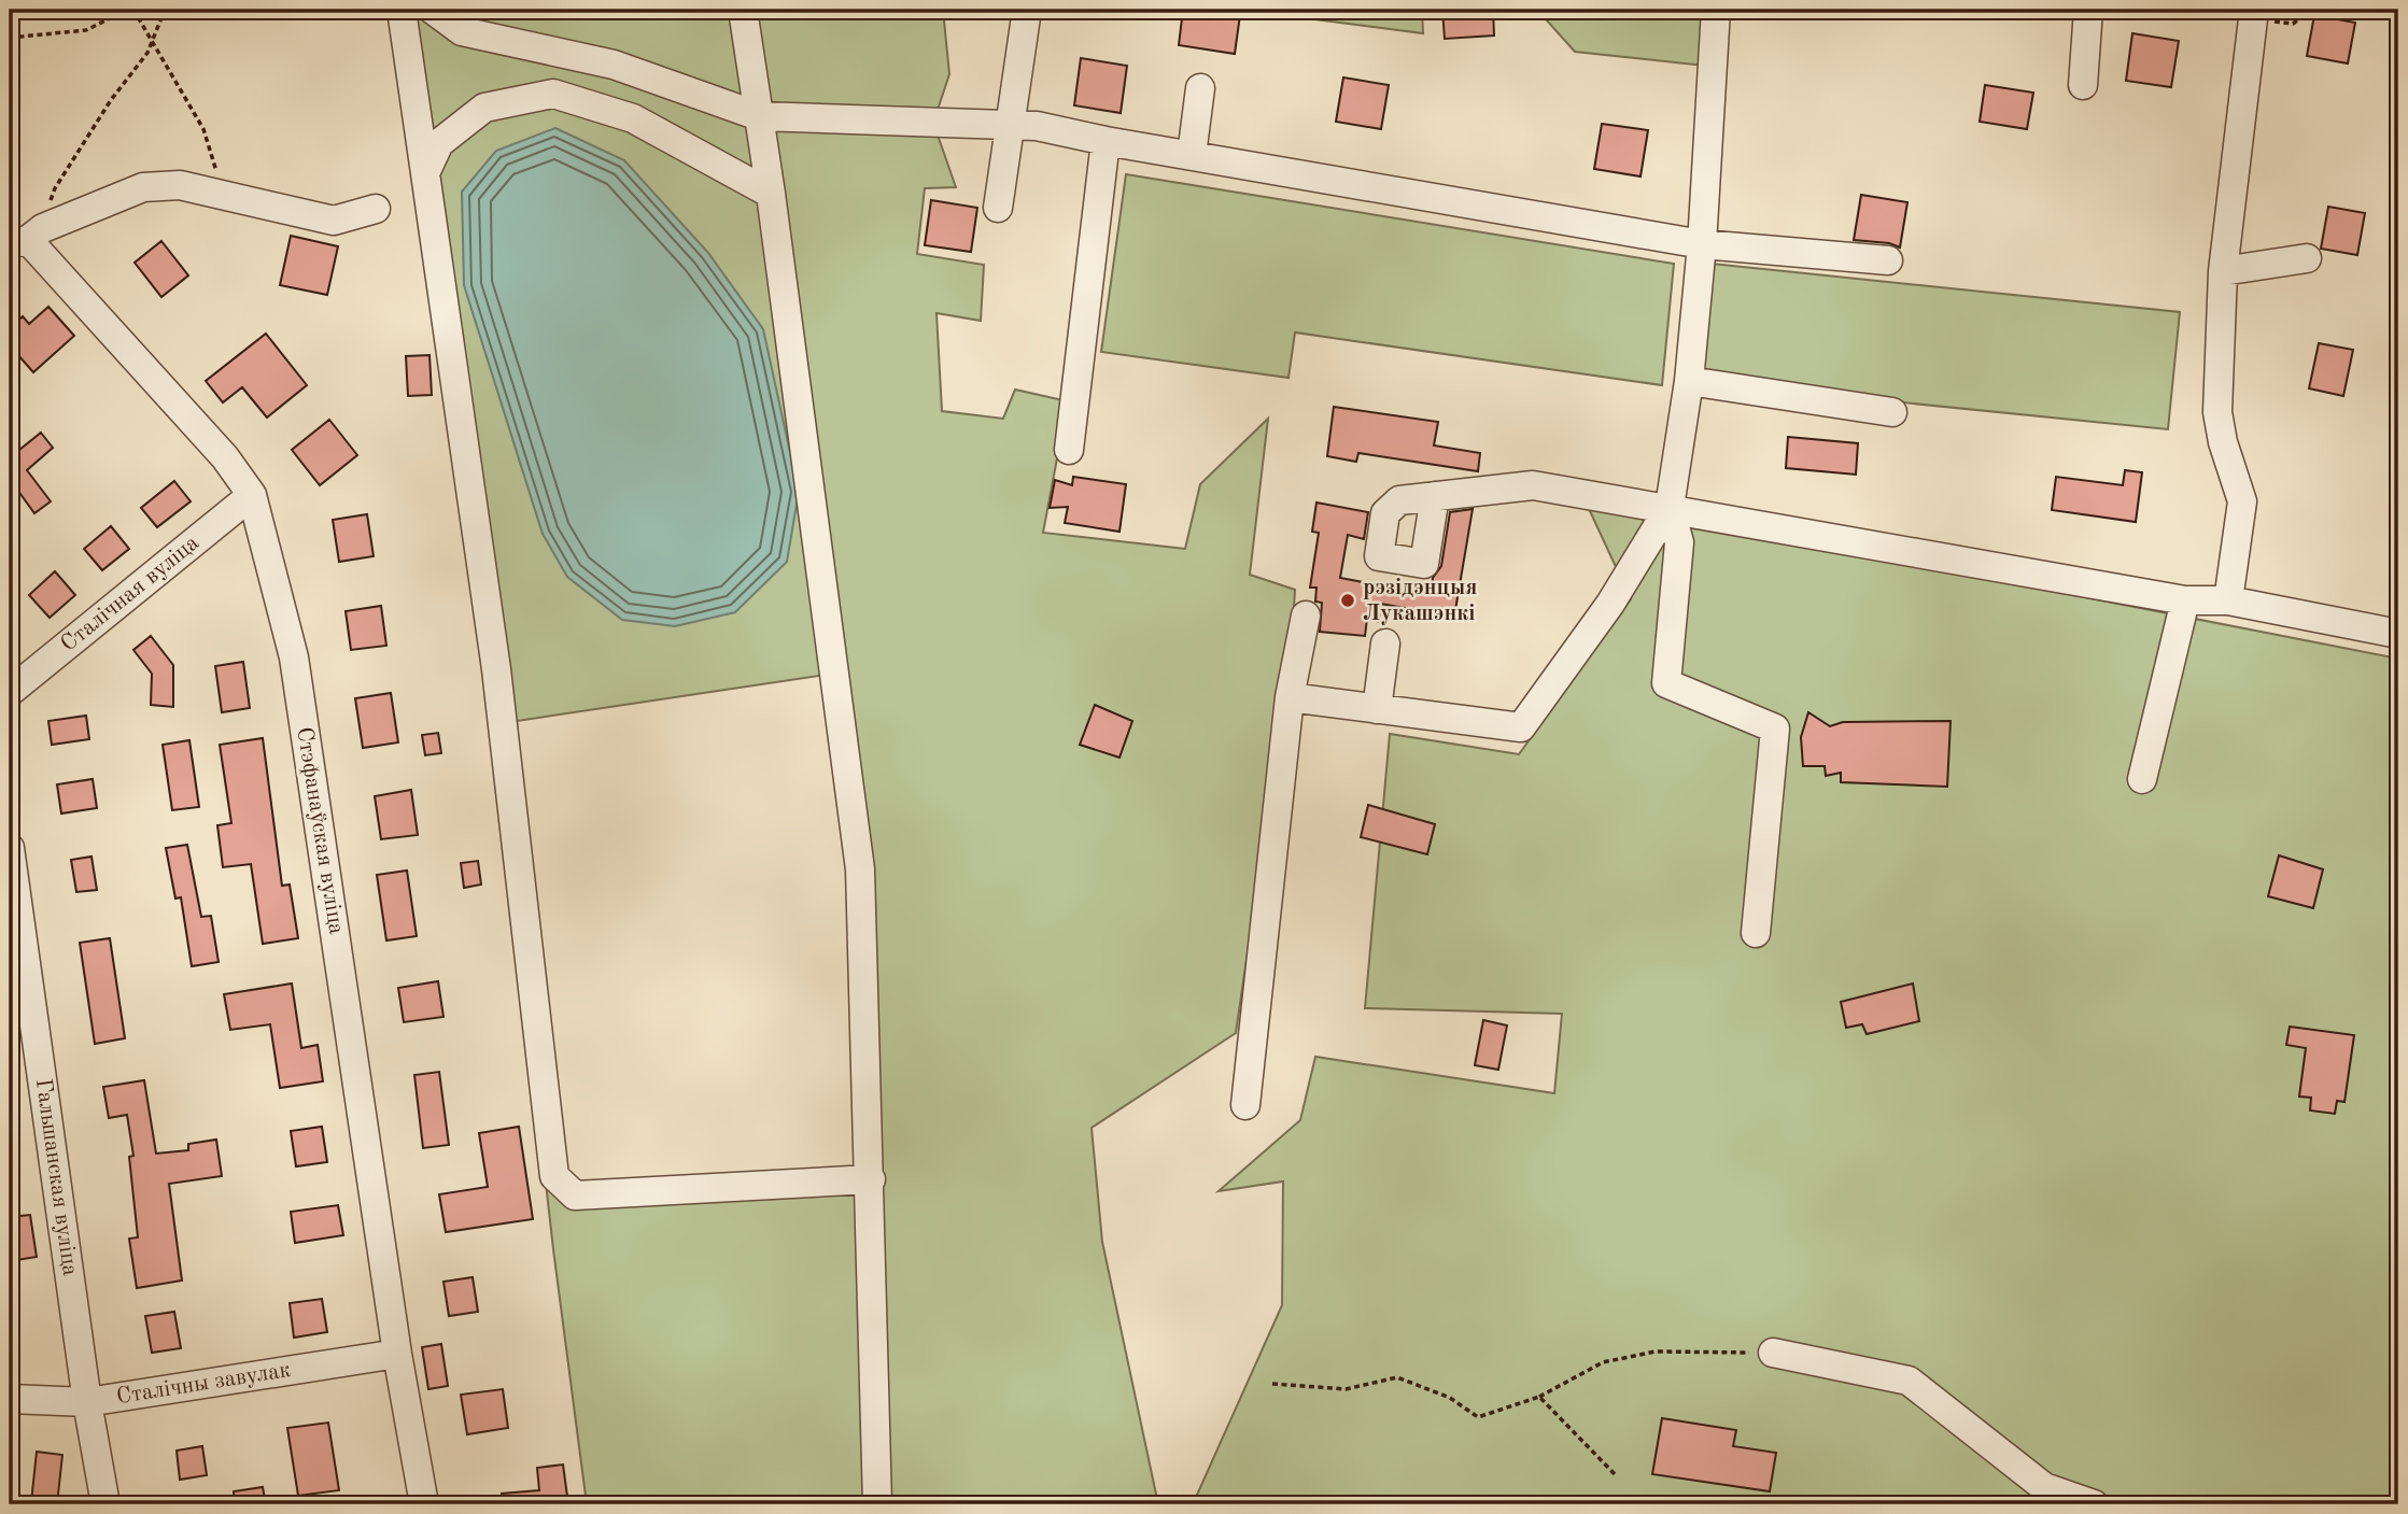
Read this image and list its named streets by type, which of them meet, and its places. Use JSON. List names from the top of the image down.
{
  "streets": {
    "street": [
      "Сталічная вуліца",
      "Стэфанаўская вуліца",
      "Гальшанская вуліца",
      "Сталічны завулак"
    ]
  },
  "crossings": [
    ["Сталічная вуліца", "Стэфанаўская вуліца"],
    ["Стэфанаўская вуліца", "Сталічны завулак"],
    ["Гальшанская вуліца", "Сталічны завулак"]
  ],
  "places": ["рэзідэнцыя Лукашэнкі"]
}
